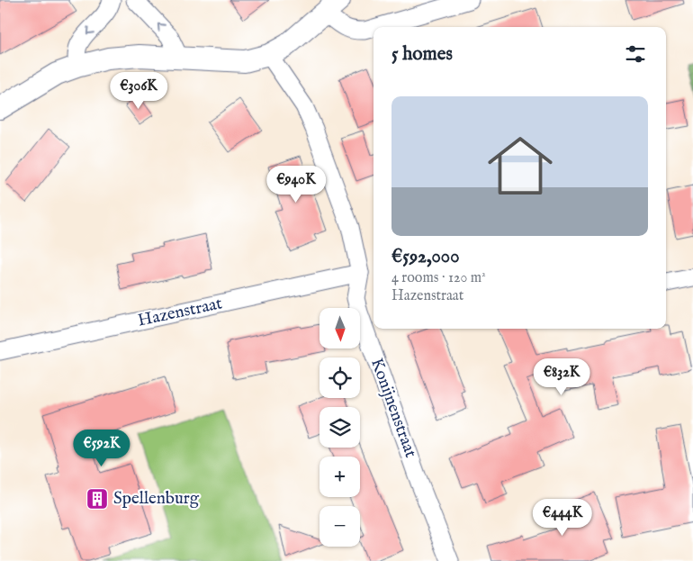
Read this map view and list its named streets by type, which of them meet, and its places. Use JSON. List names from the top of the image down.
{
  "streets": {
    "street": ["Hazenstraat", "Konijnenstraat"]
  },
  "crossings": [
    ["Hazenstraat", "Konijnenstraat"]
  ],
  "places": {
    "building": ["Spellenburg"]
  },
  "north": "bottom",
  "page": {
    "heading": "5 homes",
    "price": [
      "€306K",
      "€940K",
      "€832K",
      "€592K",
      "€444K"
    ],
    "list": [
      {
        "name": "€592,000",
        "note": "4 rooms · 120 m² · Hazenstraat"
      }
    ],
    "map_buttons": ["+", "−"]
  }
}
